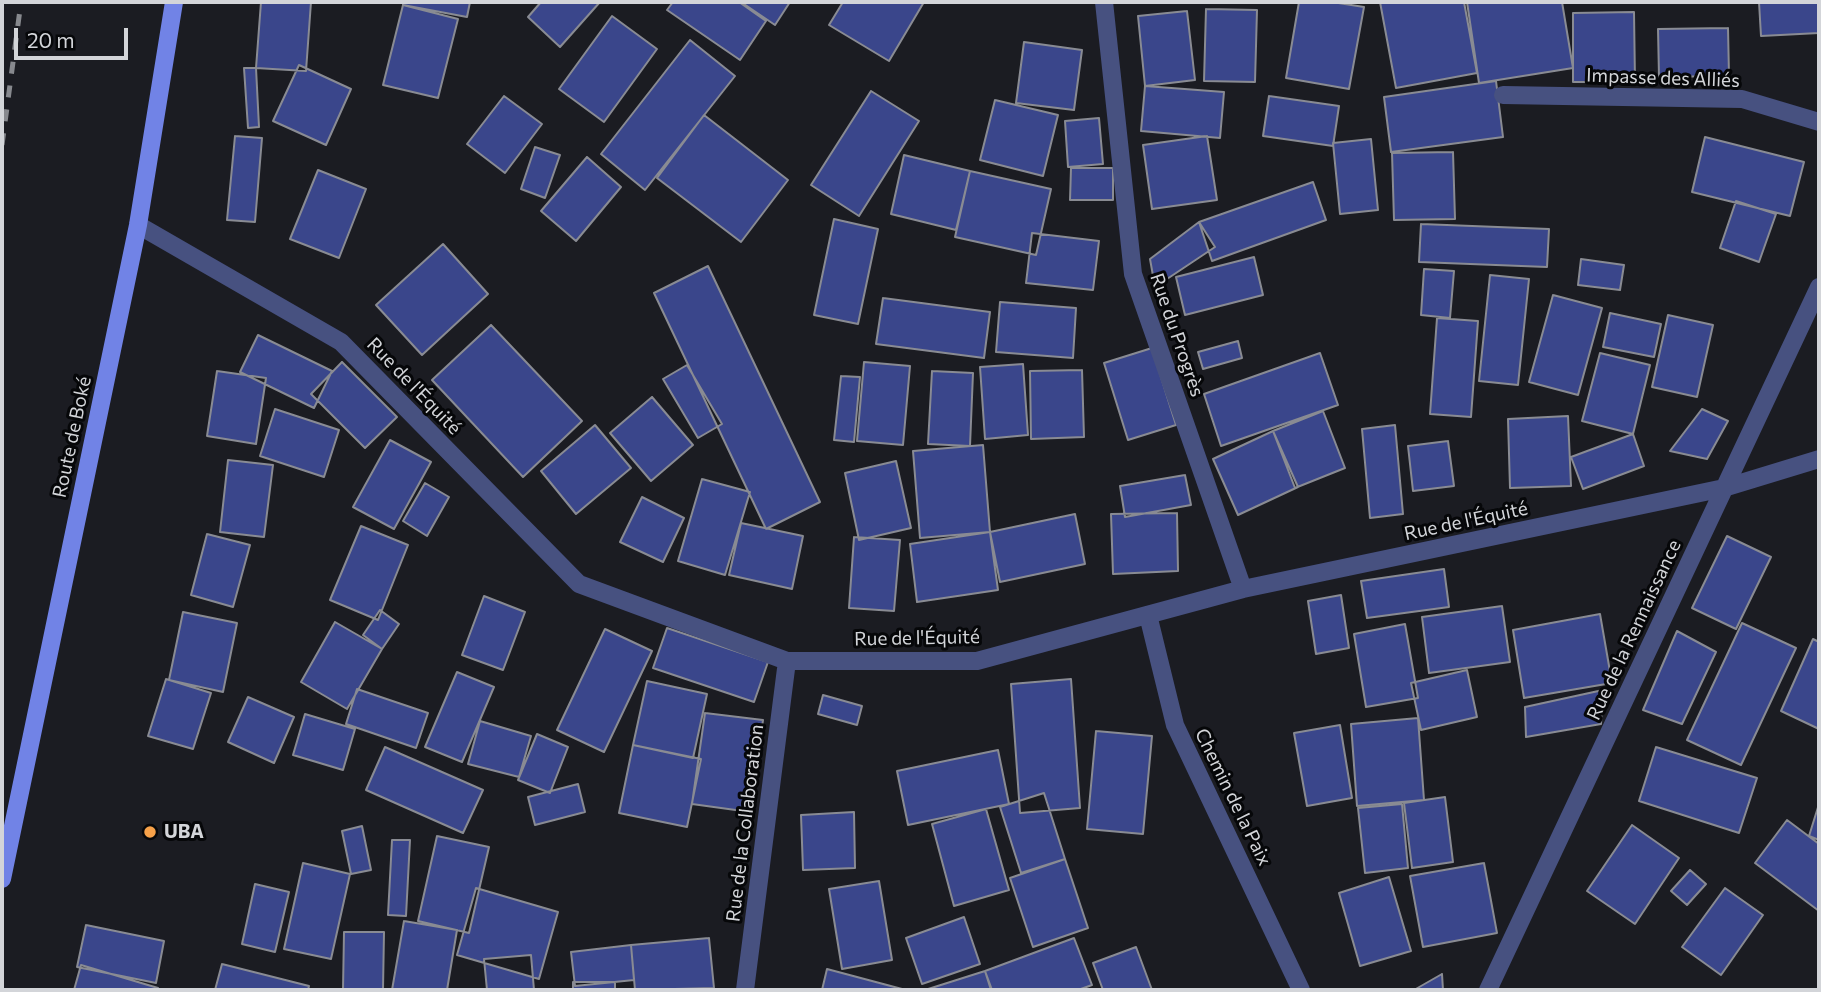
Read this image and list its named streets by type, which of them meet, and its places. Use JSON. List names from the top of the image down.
{
  "streets": {
    "main road": ["Route de Boké"],
    "street": [
      "Impasse des Alliés",
      "Rue du Progrès",
      "Rue de l'Équité",
      "Rue de la Rennaissance",
      "Chemin de la Paix",
      "Rue de la Collaboration"
    ]
  },
  "crossings": [
    ["Rue du Progrès", "Rue de l'Équité"],
    ["Rue de l'Équité", "Route de Boké"],
    ["Rue de l'Équité", "Rue de la Rennaissance"],
    ["Rue de l'Équité", "Chemin de la Paix"],
    ["Rue de l'Équité", "Rue de la Collaboration"]
  ],
  "places": ["UBA"],
  "scale_bar": "20 m"
}
